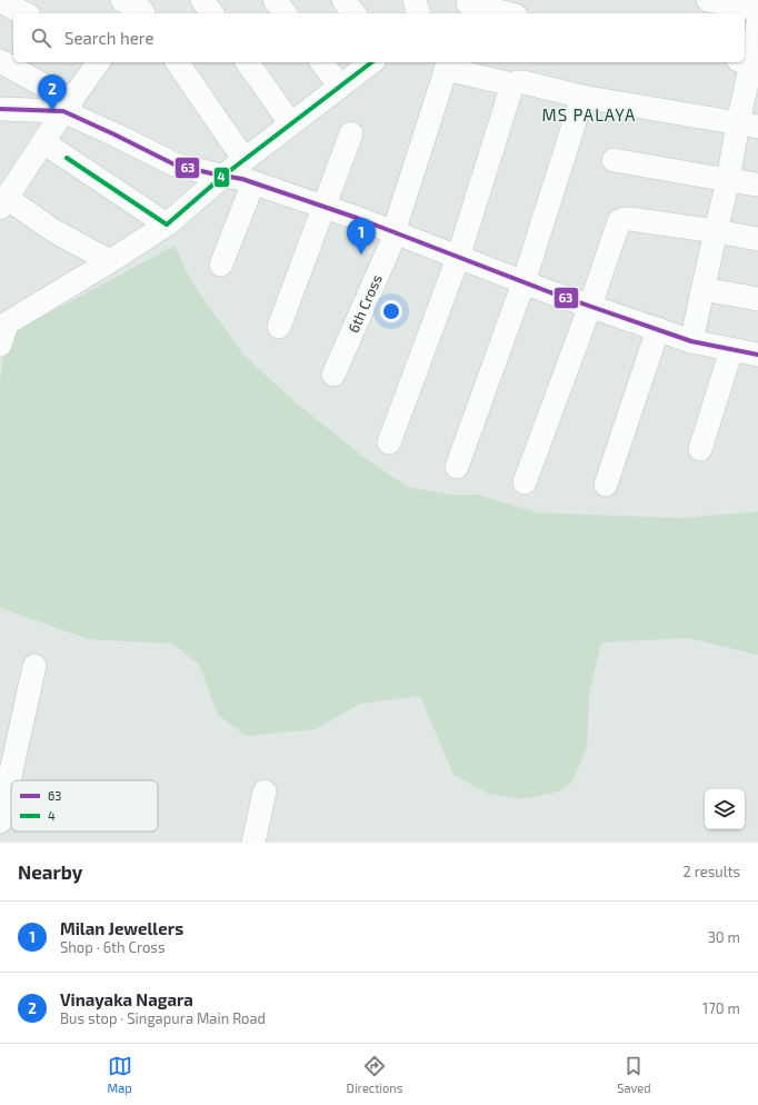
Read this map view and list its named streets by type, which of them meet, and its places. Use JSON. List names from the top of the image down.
{
  "streets": {
    "street": ["6th Cross"]
  },
  "districts": ["MS PALAYA"],
  "lines": ["transit line 4", "transit line 63"],
  "legend": ["63", "4"],
  "page": {
    "search": "Search here",
    "pins": ["2", "1"],
    "heading": ["Nearby", "2 results"],
    "list": [
      {
        "mark": "1",
        "name": "Milan Jewellers",
        "note": "Shop · 6th Cross",
        "value": "30 m"
      },
      {
        "mark": "2",
        "name": "Vinayaka Nagara",
        "note": "Bus stop · Singapura Main Road",
        "value": "170 m"
      }
    ],
    "nav": ["Map", "Directions", "Saved"]
  }
}
